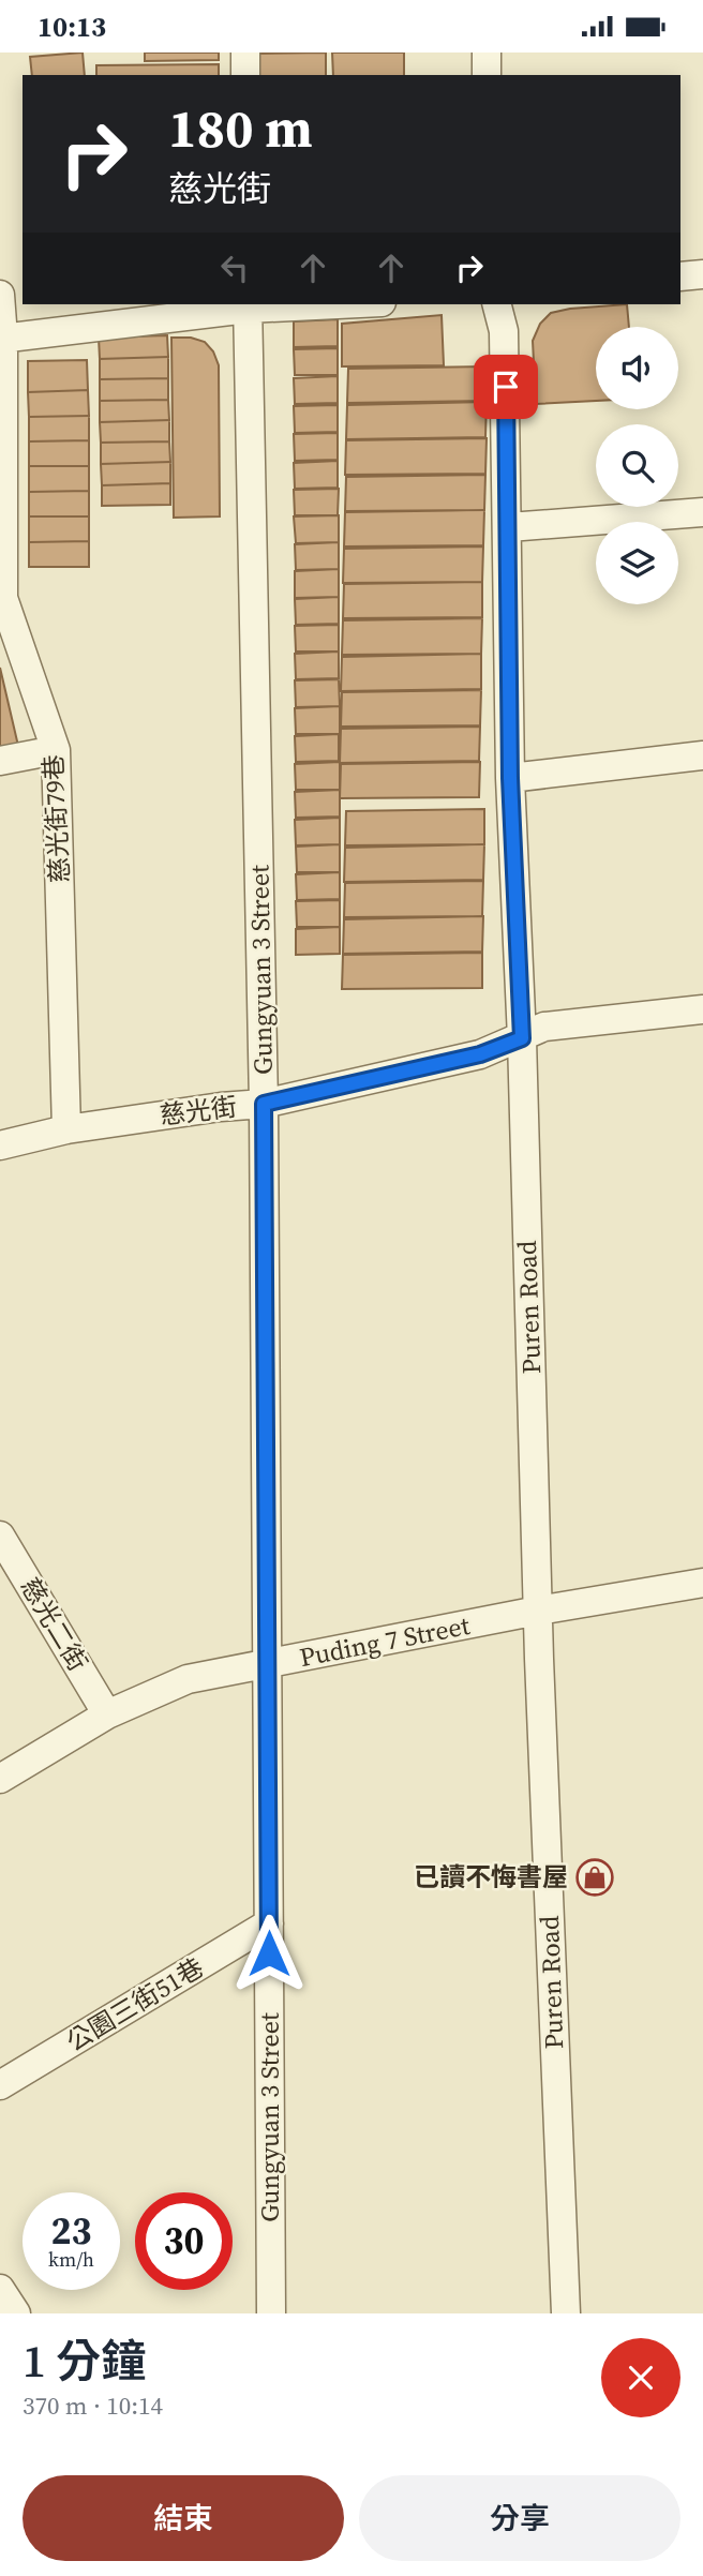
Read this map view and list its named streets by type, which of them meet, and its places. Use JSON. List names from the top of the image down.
{
  "streets": {
    "street": [
      "慈光街79巷",
      "Gungyuan 3 Street",
      "慈光街",
      "Puren Road",
      "慈光二街",
      "Puding 7 Street",
      "公園三街51巷"
    ]
  },
  "crossings": [
    ["慈光街79巷", "慈光街"],
    ["Gungyuan 3 Street", "慈光街"],
    ["Gungyuan 3 Street", "Puding 7 Street"],
    ["Gungyuan 3 Street", "公園三街51巷"],
    ["慈光街", "Puren Road"],
    ["Puren Road", "Puding 7 Street"],
    ["慈光二街", "Puding 7 Street"]
  ],
  "places": {
    "shop": ["已讀不悔書屋"]
  },
  "page": {
    "status": "10:13",
    "turn": ["180 m", "慈光街"],
    "speed": "23 km/h",
    "limit": "30",
    "heading": ["1 分鐘", "370 m · 10:14"],
    "buttons": ["結束", "分享"]
  }
}
